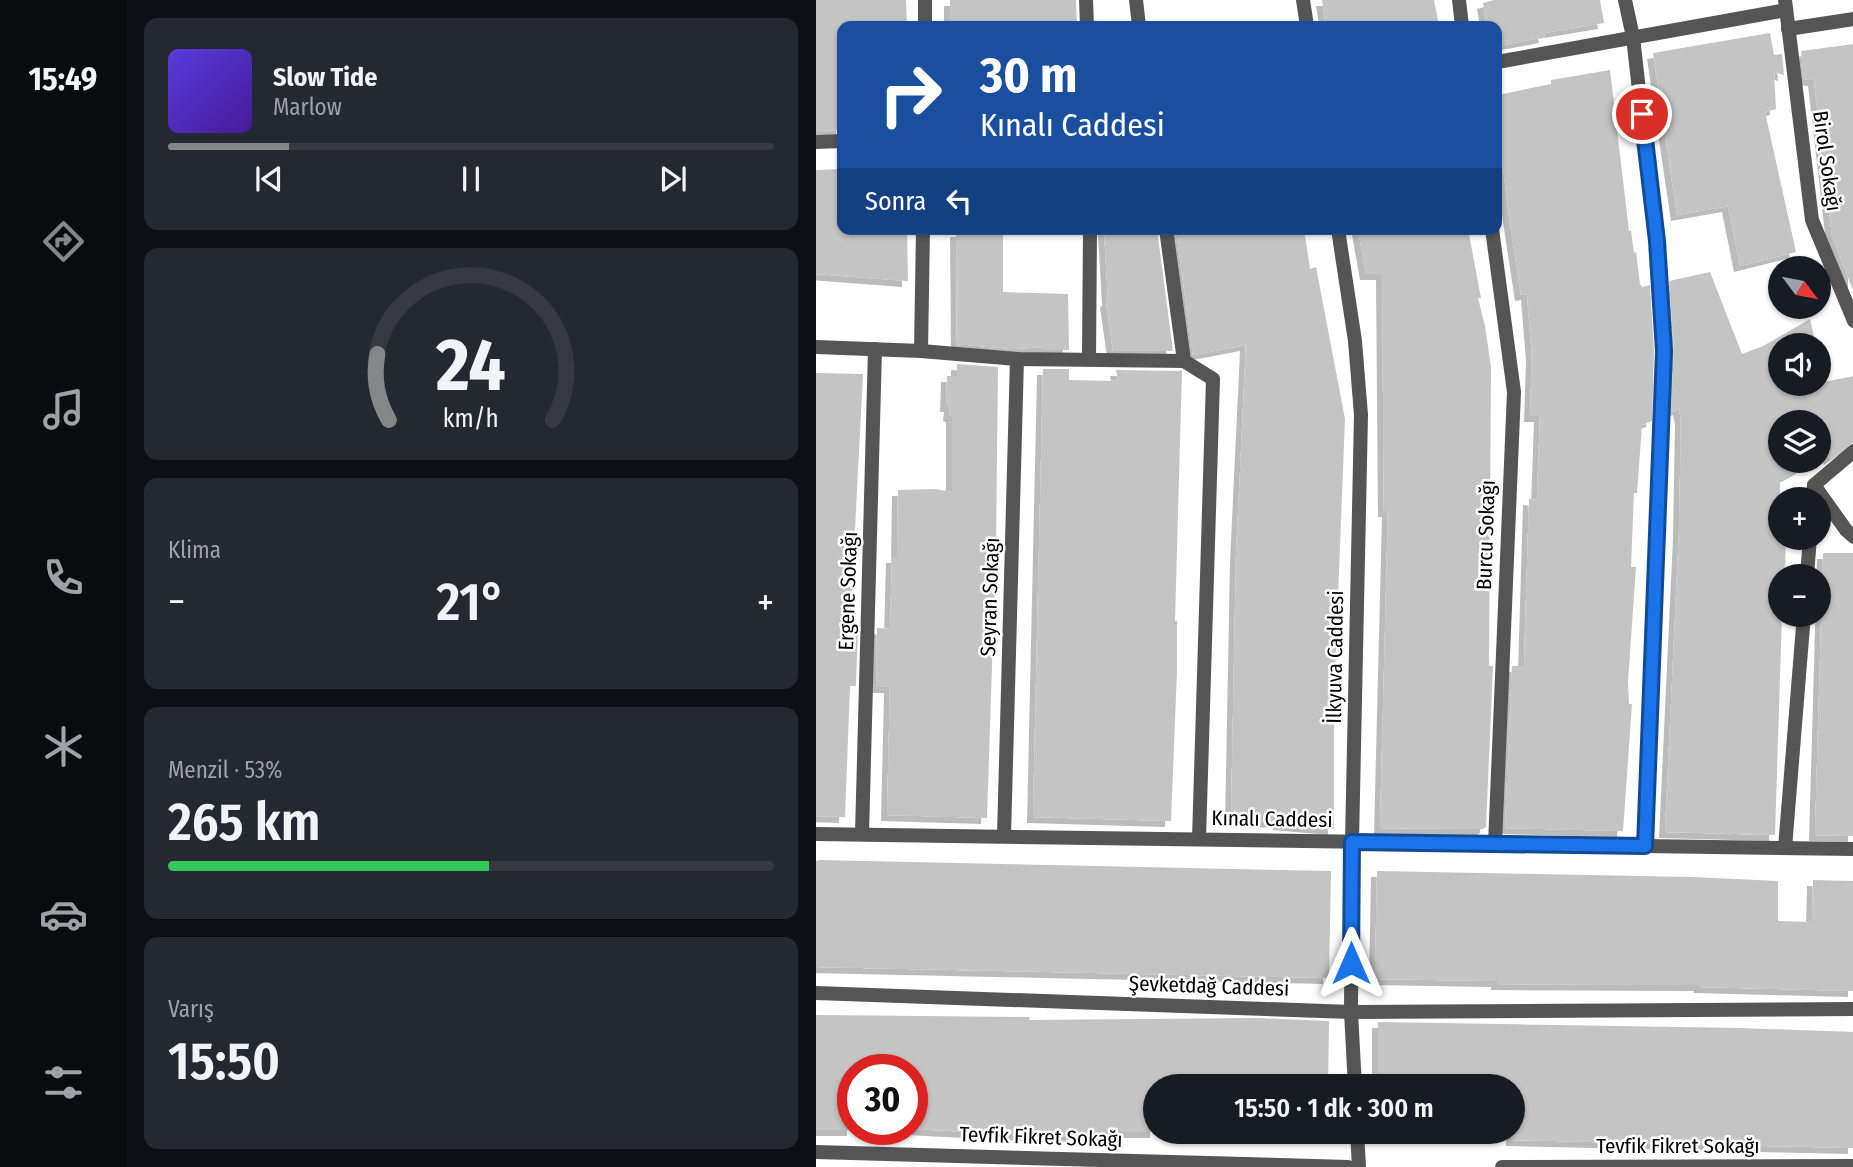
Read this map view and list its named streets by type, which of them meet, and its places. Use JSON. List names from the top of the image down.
{
  "streets": {
    "street": [
      "Birol Sokağı",
      "Burcu Sokağı",
      "Ergene Sokağı",
      "Seyran Sokağı",
      "İlkyuva Caddesi",
      "Kınalı Caddesi",
      "Şevketdağ Caddesi",
      "Tevfik Fikret Sokağı"
    ]
  },
  "crossings": [
    ["Burcu Sokağı", "Kınalı Caddesi"],
    ["Ergene Sokağı", "Kınalı Caddesi"],
    ["Seyran Sokağı", "Kınalı Caddesi"],
    ["İlkyuva Caddesi", "Kınalı Caddesi"],
    ["İlkyuva Caddesi", "Şevketdağ Caddesi"]
  ],
  "north": "bottom right",
  "page": {
    "tabs": "15:49",
    "turn": ["30 m", "Kınalı Caddesi"],
    "song": ["Slow Tide", "Marlow"],
    "then": "Sonra",
    "map_buttons": ["+", "−"],
    "tile": [
      "Klima",
      ["Menzil · 53%", "265 km"],
      ["Varış", "15:50"]
    ],
    "heat": ["−", "21°", "+"],
    "limit": "30",
    "trip": "15:50 · 1 dk · 300 m",
    "gauge": ["24", "km/h"]
  }
}
